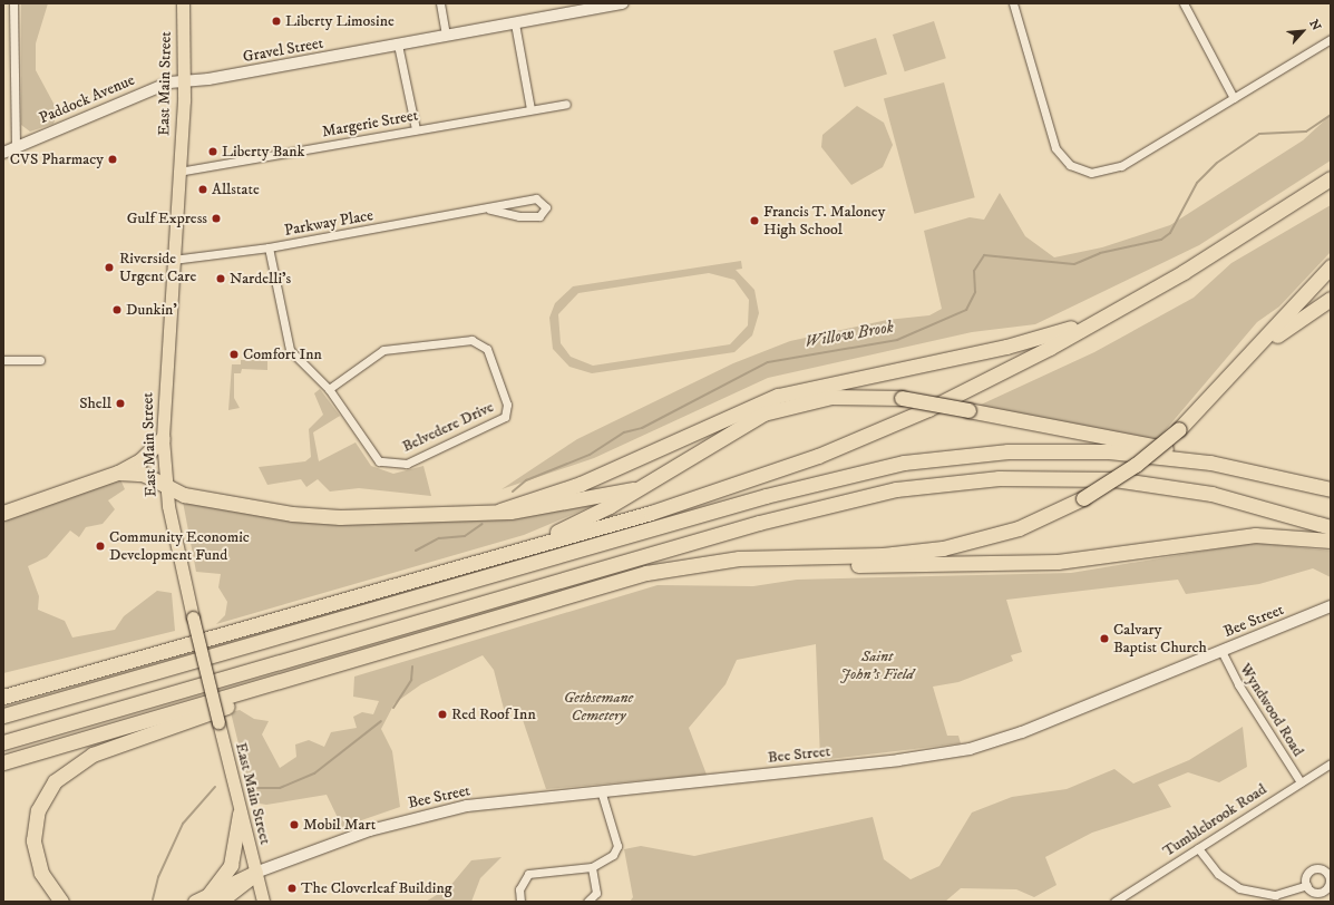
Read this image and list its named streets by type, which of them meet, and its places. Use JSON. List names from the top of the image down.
{
  "streets": {
    "main road": ["East Main Street"],
    "street": [
      "Gravel Street",
      "Paddock Avenue",
      "Margerie Street",
      "Parkway Place",
      "Belvedere Drive",
      "Bee Street",
      "Wyndwood Road",
      "Tumblebrook Road"
    ]
  },
  "crossings": [
    ["Gravel Street", "East Main Street"],
    ["Gravel Street", "Paddock Avenue"],
    ["East Main Street", "Paddock Avenue"],
    ["East Main Street", "Margerie Street"],
    ["East Main Street", "Parkway Place"],
    ["East Main Street", "Bee Street"],
    ["Parkway Place", "Belvedere Drive"],
    ["Bee Street", "Wyndwood Road"],
    ["Wyndwood Road", "Tumblebrook Road"]
  ],
  "water": ["Willow Brook"],
  "parks": ["Saint John's Field", "Gethsemane Cemetery"],
  "places": [
    "Liberty Limosine",
    "Liberty Bank",
    "CVS Pharmacy",
    "Allstate",
    "Gulf Express",
    "Francis T. Maloney High School",
    "Riverside Urgent Care",
    "Nardelli's",
    "Dunkin'",
    "Comfort Inn",
    "Shell",
    "Community Economic Development Fund",
    "Calvary Baptist Church",
    "Red Roof Inn",
    "Mobil Mart",
    "The Cloverleaf Building"
  ],
  "north": "top right"
}
